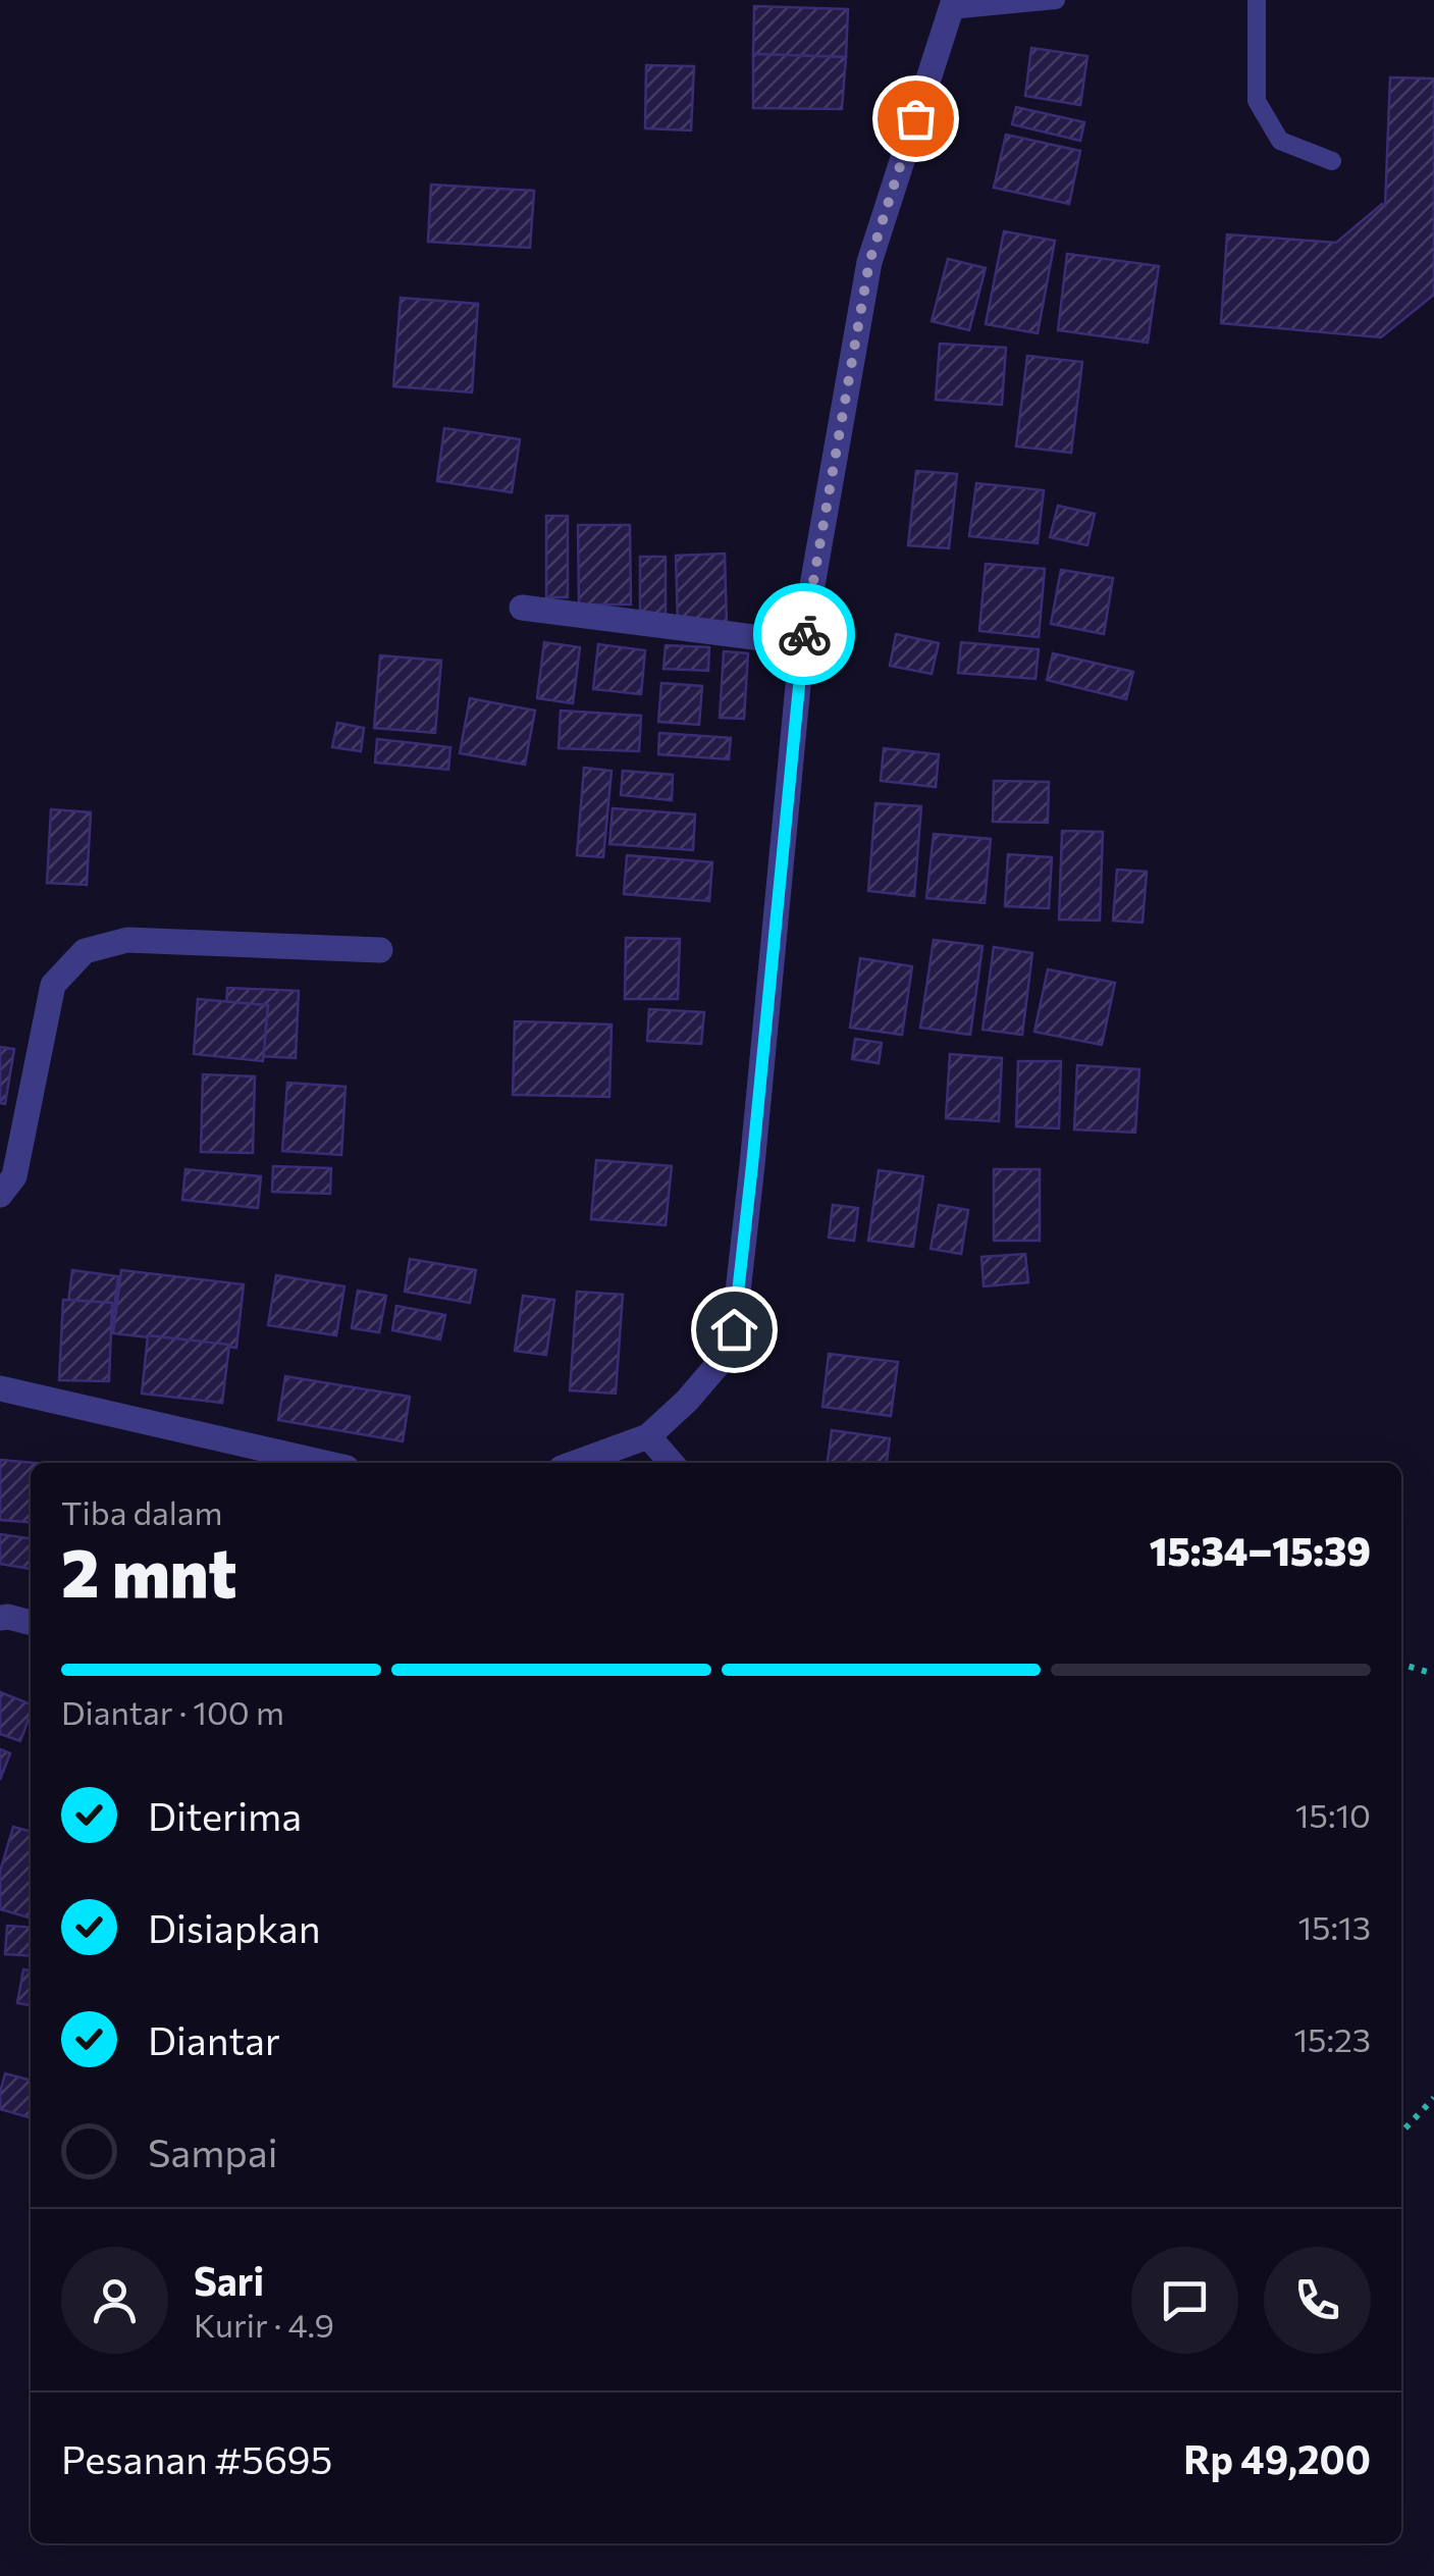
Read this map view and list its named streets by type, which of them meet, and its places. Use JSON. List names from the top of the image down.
{
  "page": {
    "heading": ["2 mnt", "Tiba dalam", "15:34–15:39"],
    "panel": [
      "Sari",
      "Kurir · 4.9",
      "Pesanan #5695",
      "Rp 49,200"
    ],
    "bar": "Diantar · 100 m",
    "list": [
      ["Diterima", "15:10"],
      ["Disiapkan", "15:13"],
      ["Diantar", "15:23"],
      "Sampai"
    ]
  }
}
